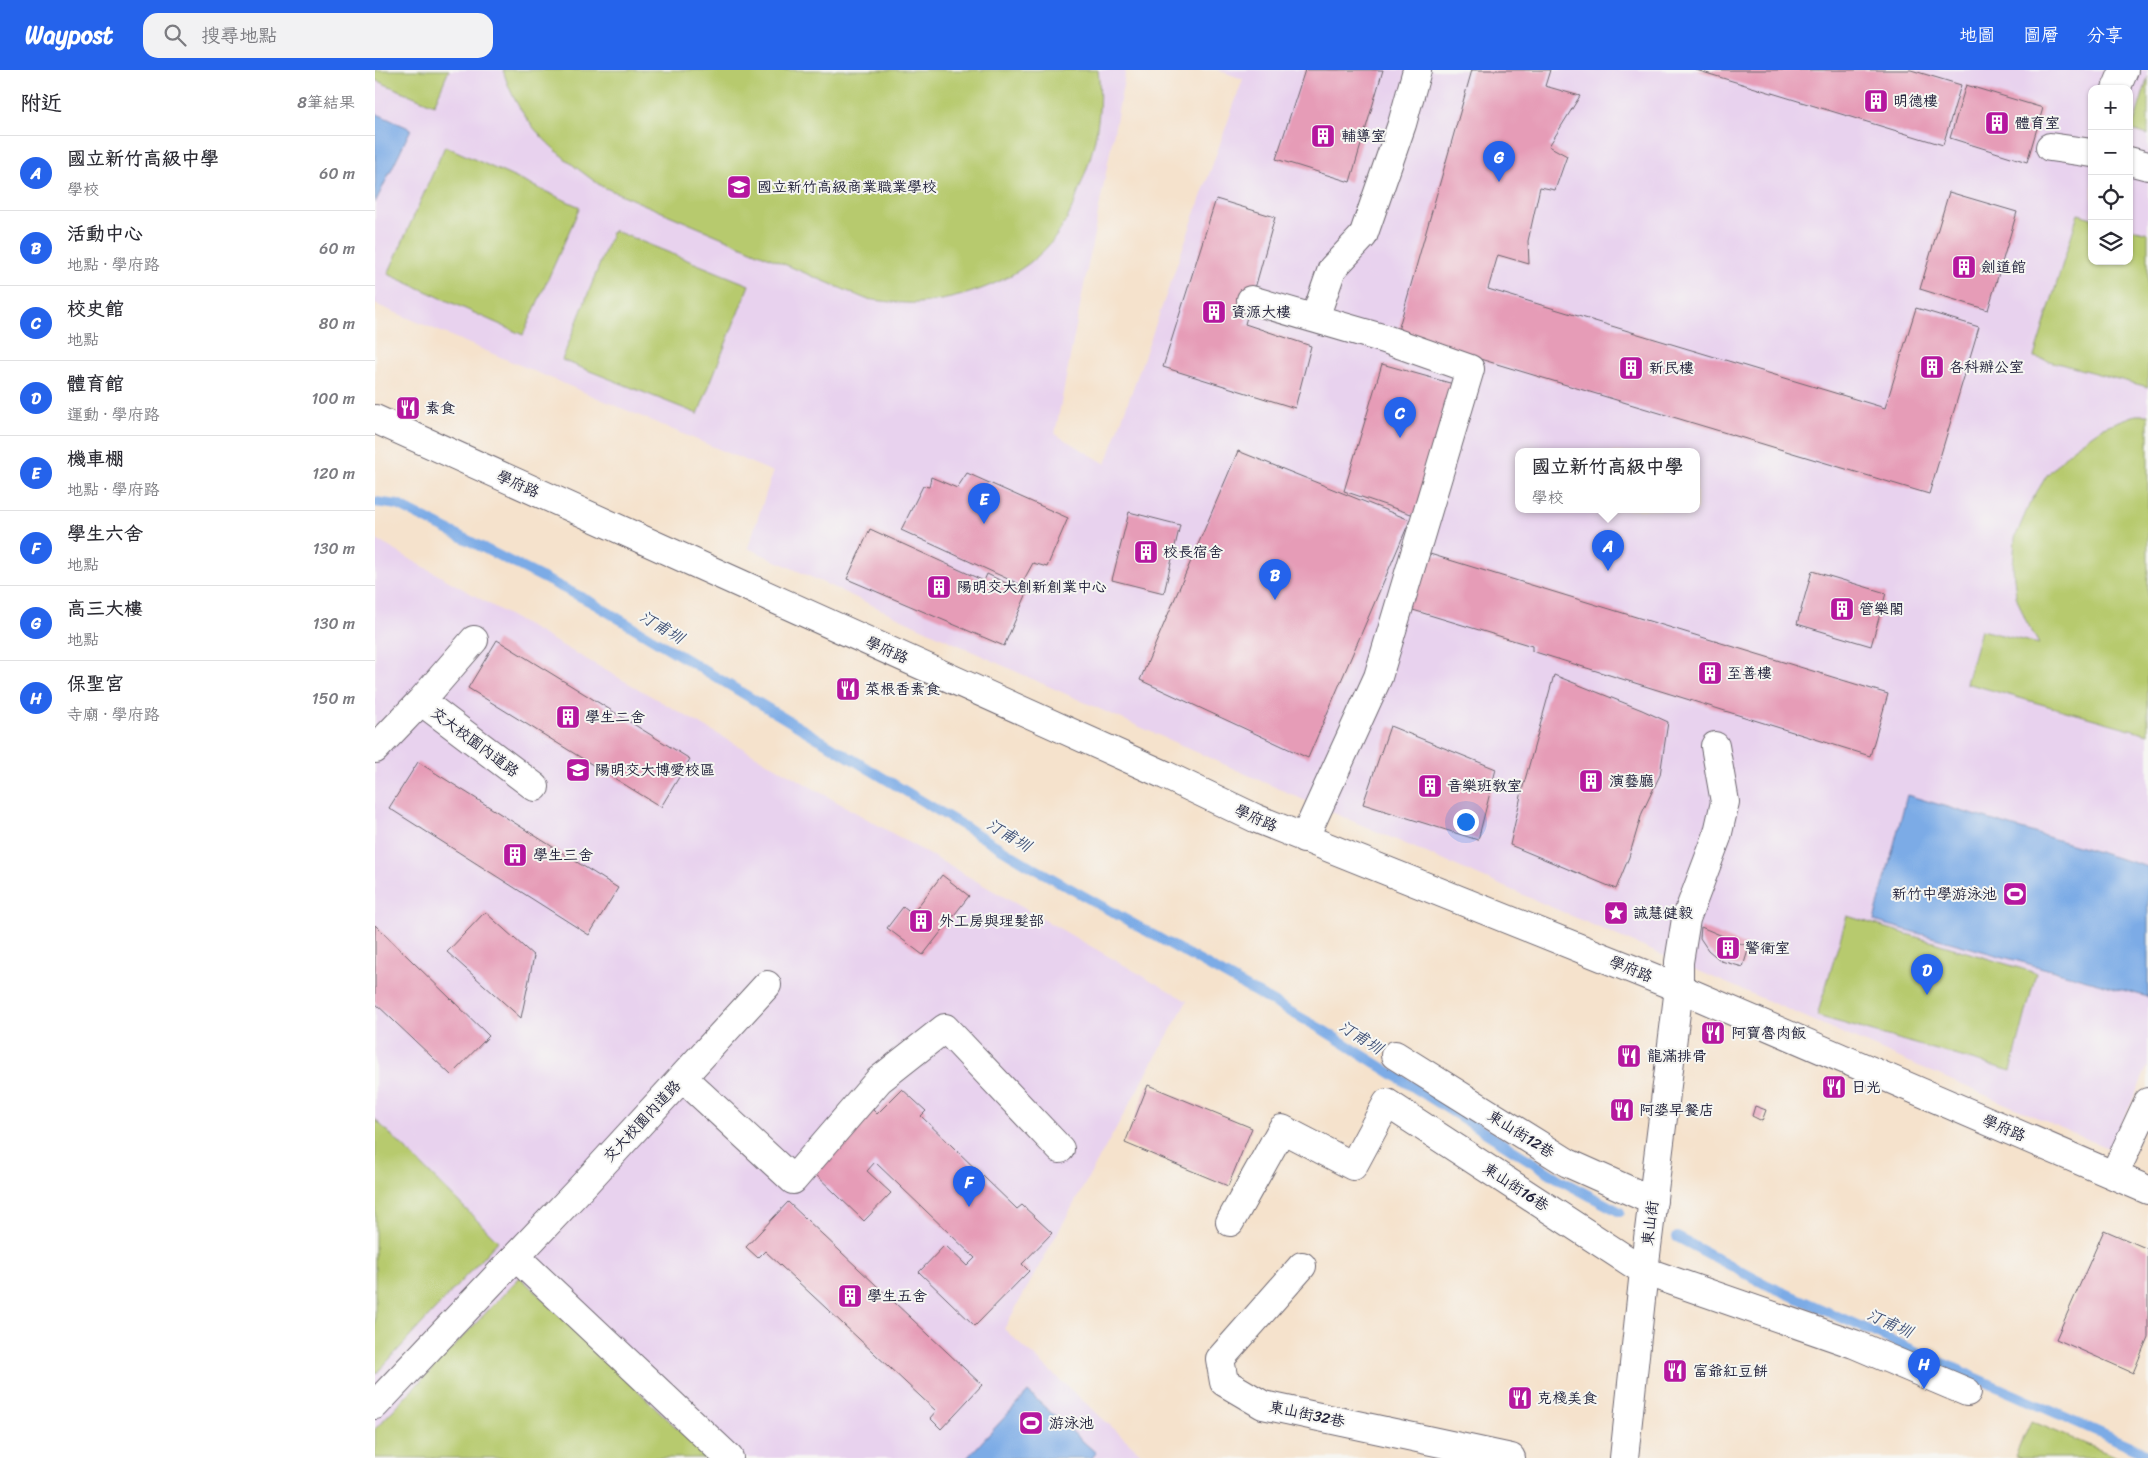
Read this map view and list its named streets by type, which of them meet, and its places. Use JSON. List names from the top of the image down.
{
  "streets": {
    "street": [
      "學府路",
      "交大校園內道路",
      "東山街12巷",
      "東山街16巷",
      "東山街",
      "東山街32巷"
    ]
  },
  "crossings": [
    ["學府路", "東山街"],
    ["東山街12巷", "東山街"],
    ["東山街16巷", "東山街"]
  ],
  "water": ["汀甫圳"],
  "places": {
    "building": [
      "明德樓",
      "體育室",
      "輔導室",
      "劍道館",
      "資源大樓",
      "各科辦公室",
      "新民樓",
      "校長宿舍",
      "陽明交大創新創業中心",
      "管樂閣",
      "至善樓",
      "學生二舍",
      "演藝廳",
      "音樂班教室",
      "學生三舍",
      "外工房與理髮部",
      "警衛室",
      "學生五舍"
    ],
    "school or university": ["國立新竹高級商業職業學校", "陽明交大博愛校區"],
    "restaurant": [
      "素食",
      "菜根香素食",
      "阿寶魯肉飯",
      "龍滿排骨",
      "日光",
      "阿婆早餐店",
      "富爺紅豆餅",
      "克棧美食"
    ],
    "sports": ["新竹中學游泳池", "游泳池"],
    "place": ["誠慧健毅"]
  },
  "page": {
    "header": "Waypost",
    "search": "搜尋地點",
    "nav": ["地圖", "圖層", "分享"],
    "heading": ["附近", "8筆結果"],
    "map_buttons": ["+", "−"],
    "list": [
      {
        "mark": "A",
        "name": "國立新竹高級中學",
        "note": "學校",
        "value": "60 m"
      },
      {
        "mark": "B",
        "name": "活動中心",
        "note": "地點 · 學府路",
        "value": "60 m"
      },
      {
        "mark": "C",
        "name": "校史館",
        "note": "地點",
        "value": "80 m"
      },
      {
        "mark": "D",
        "name": "體育館",
        "note": "運動 · 學府路",
        "value": "100 m"
      },
      {
        "mark": "E",
        "name": "機車棚",
        "note": "地點 · 學府路",
        "value": "120 m"
      },
      {
        "mark": "F",
        "name": "學生六舍",
        "note": "地點",
        "value": "130 m"
      },
      {
        "mark": "G",
        "name": "高三大樓",
        "note": "地點",
        "value": "130 m"
      },
      {
        "mark": "H",
        "name": "保聖宮",
        "note": "寺廟 · 學府路",
        "value": "150 m"
      }
    ],
    "pins": [
      "G",
      "C",
      "E",
      "A",
      "B",
      "D",
      "F",
      "H"
    ],
    "popup": ["國立新竹高級中學", "學校"]
  }
}
